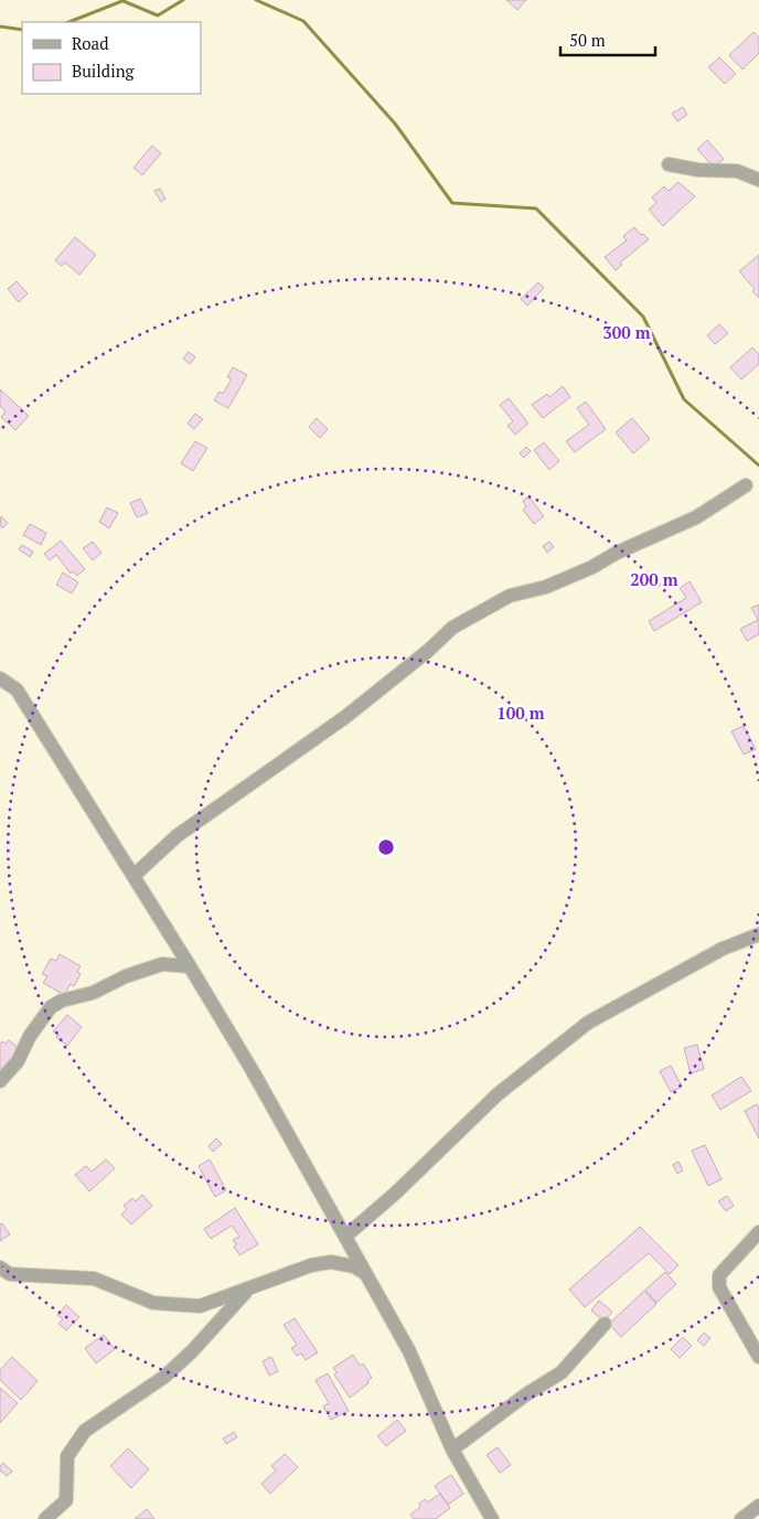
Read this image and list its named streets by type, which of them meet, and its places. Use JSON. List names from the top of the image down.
{
  "legend": ["Road", "Building"],
  "scale_bar": "50 m",
  "rings": ["300 m", "200 m", "100 m"]
}
